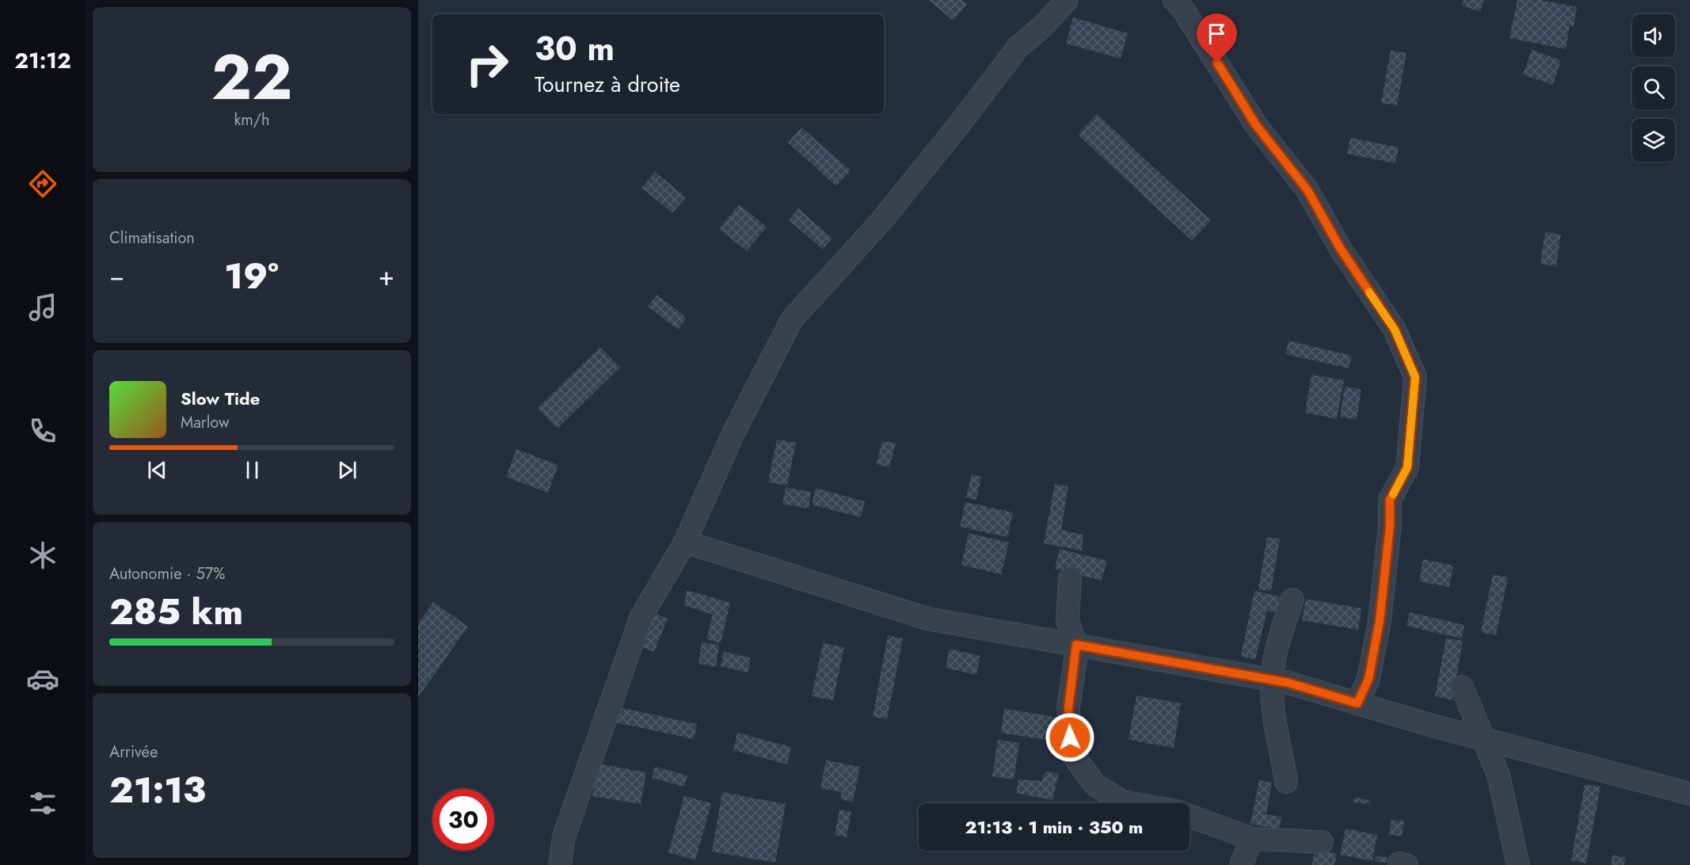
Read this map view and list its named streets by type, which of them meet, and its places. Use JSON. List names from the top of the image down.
{
  "page": {
    "tabs": "21:12",
    "tile": [
      ["22", "km/h"],
      "Climatisation",
      ["Autonomie · 57%", "285 km"],
      ["Arrivée", "21:13"]
    ],
    "turn": ["30 m", "Tournez à droite"],
    "heat": ["−", "19°", "+"],
    "song": ["Slow Tide", "Marlow"],
    "limit": "30",
    "trip": "21:13 · 1 min · 350 m"
  }
}
